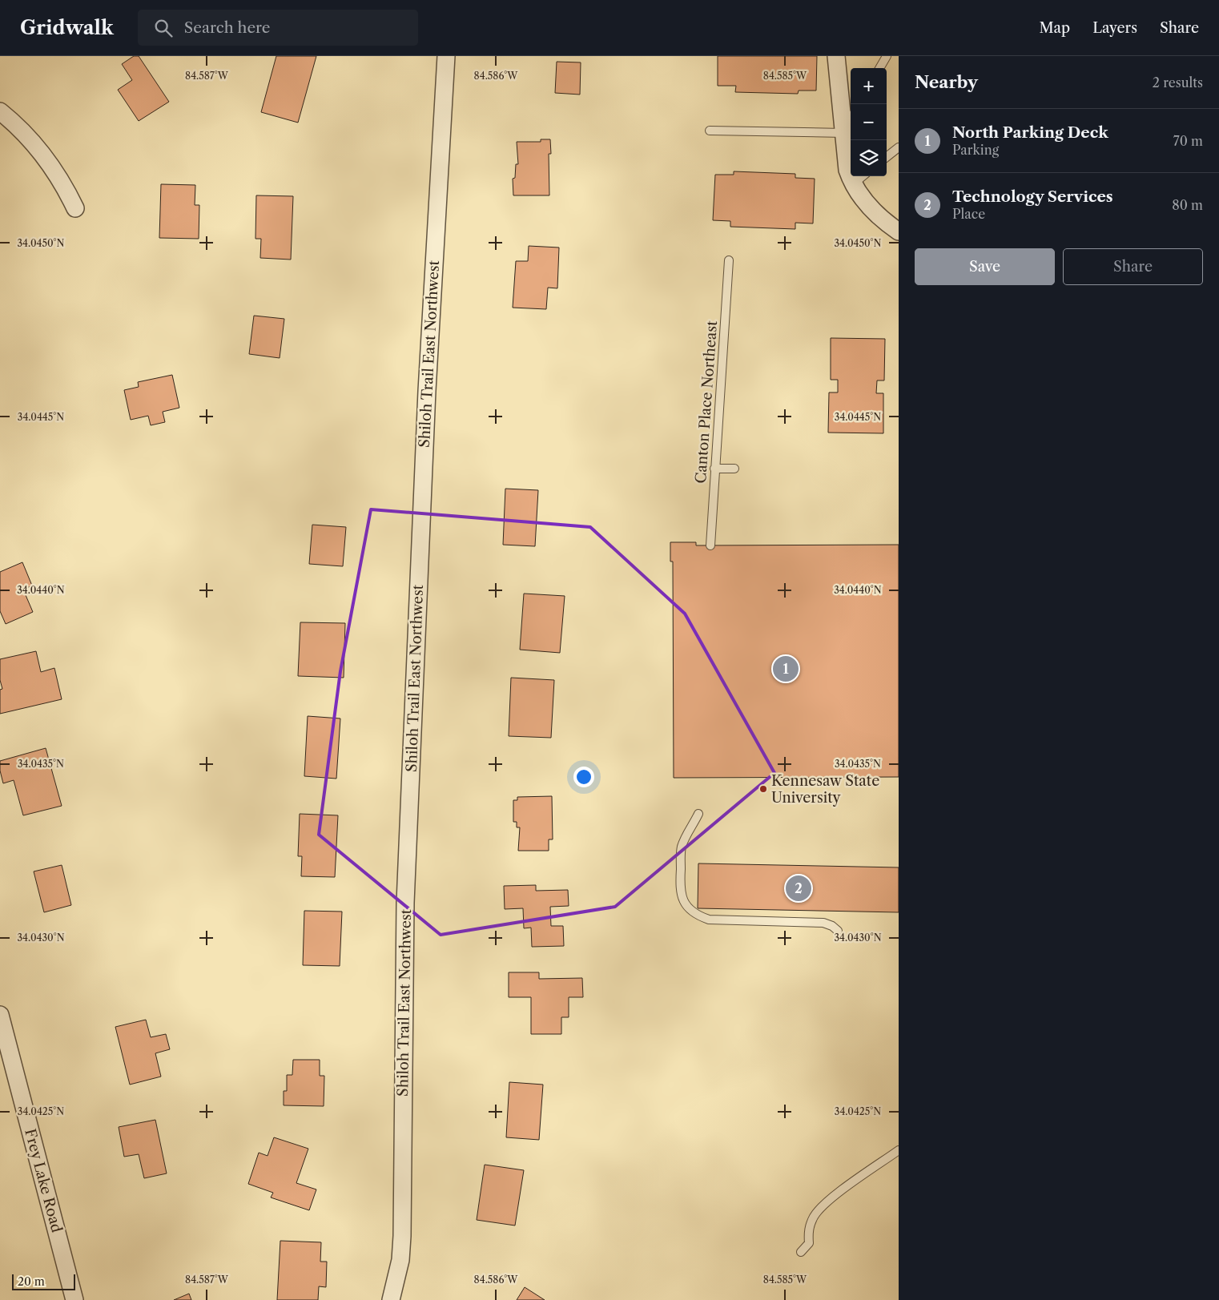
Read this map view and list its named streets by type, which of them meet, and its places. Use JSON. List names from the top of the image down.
{
  "streets": {
    "street": ["Shiloh Trail East Northwest", "Frey Lake Road"],
    "lane": ["Canton Place Northeast"]
  },
  "places": ["Kennesaw State University"],
  "scale_bar": "20 m",
  "page": {
    "header": "Gridwalk",
    "search": "Search here",
    "nav": ["Map", "Layers", "Share"],
    "heading": ["Nearby", "2 results"],
    "map_buttons": ["+", "−"],
    "list": [
      {
        "mark": "1",
        "name": "North Parking Deck",
        "note": "Parking",
        "value": "70 m"
      },
      {
        "mark": "2",
        "name": "Technology Services",
        "note": "Place",
        "value": "80 m"
      }
    ],
    "buttons": ["Save", "Share"],
    "pins": ["1", "2"],
    "scale": "20 m"
  },
  "coordinates": [
    "84.587°W",
    "84.586°W",
    "84.585°W",
    "34.0450°N",
    "34.0445°N",
    "34.0440°N",
    "34.0435°N",
    "34.0430°N",
    "34.0425°N"
  ]
}
